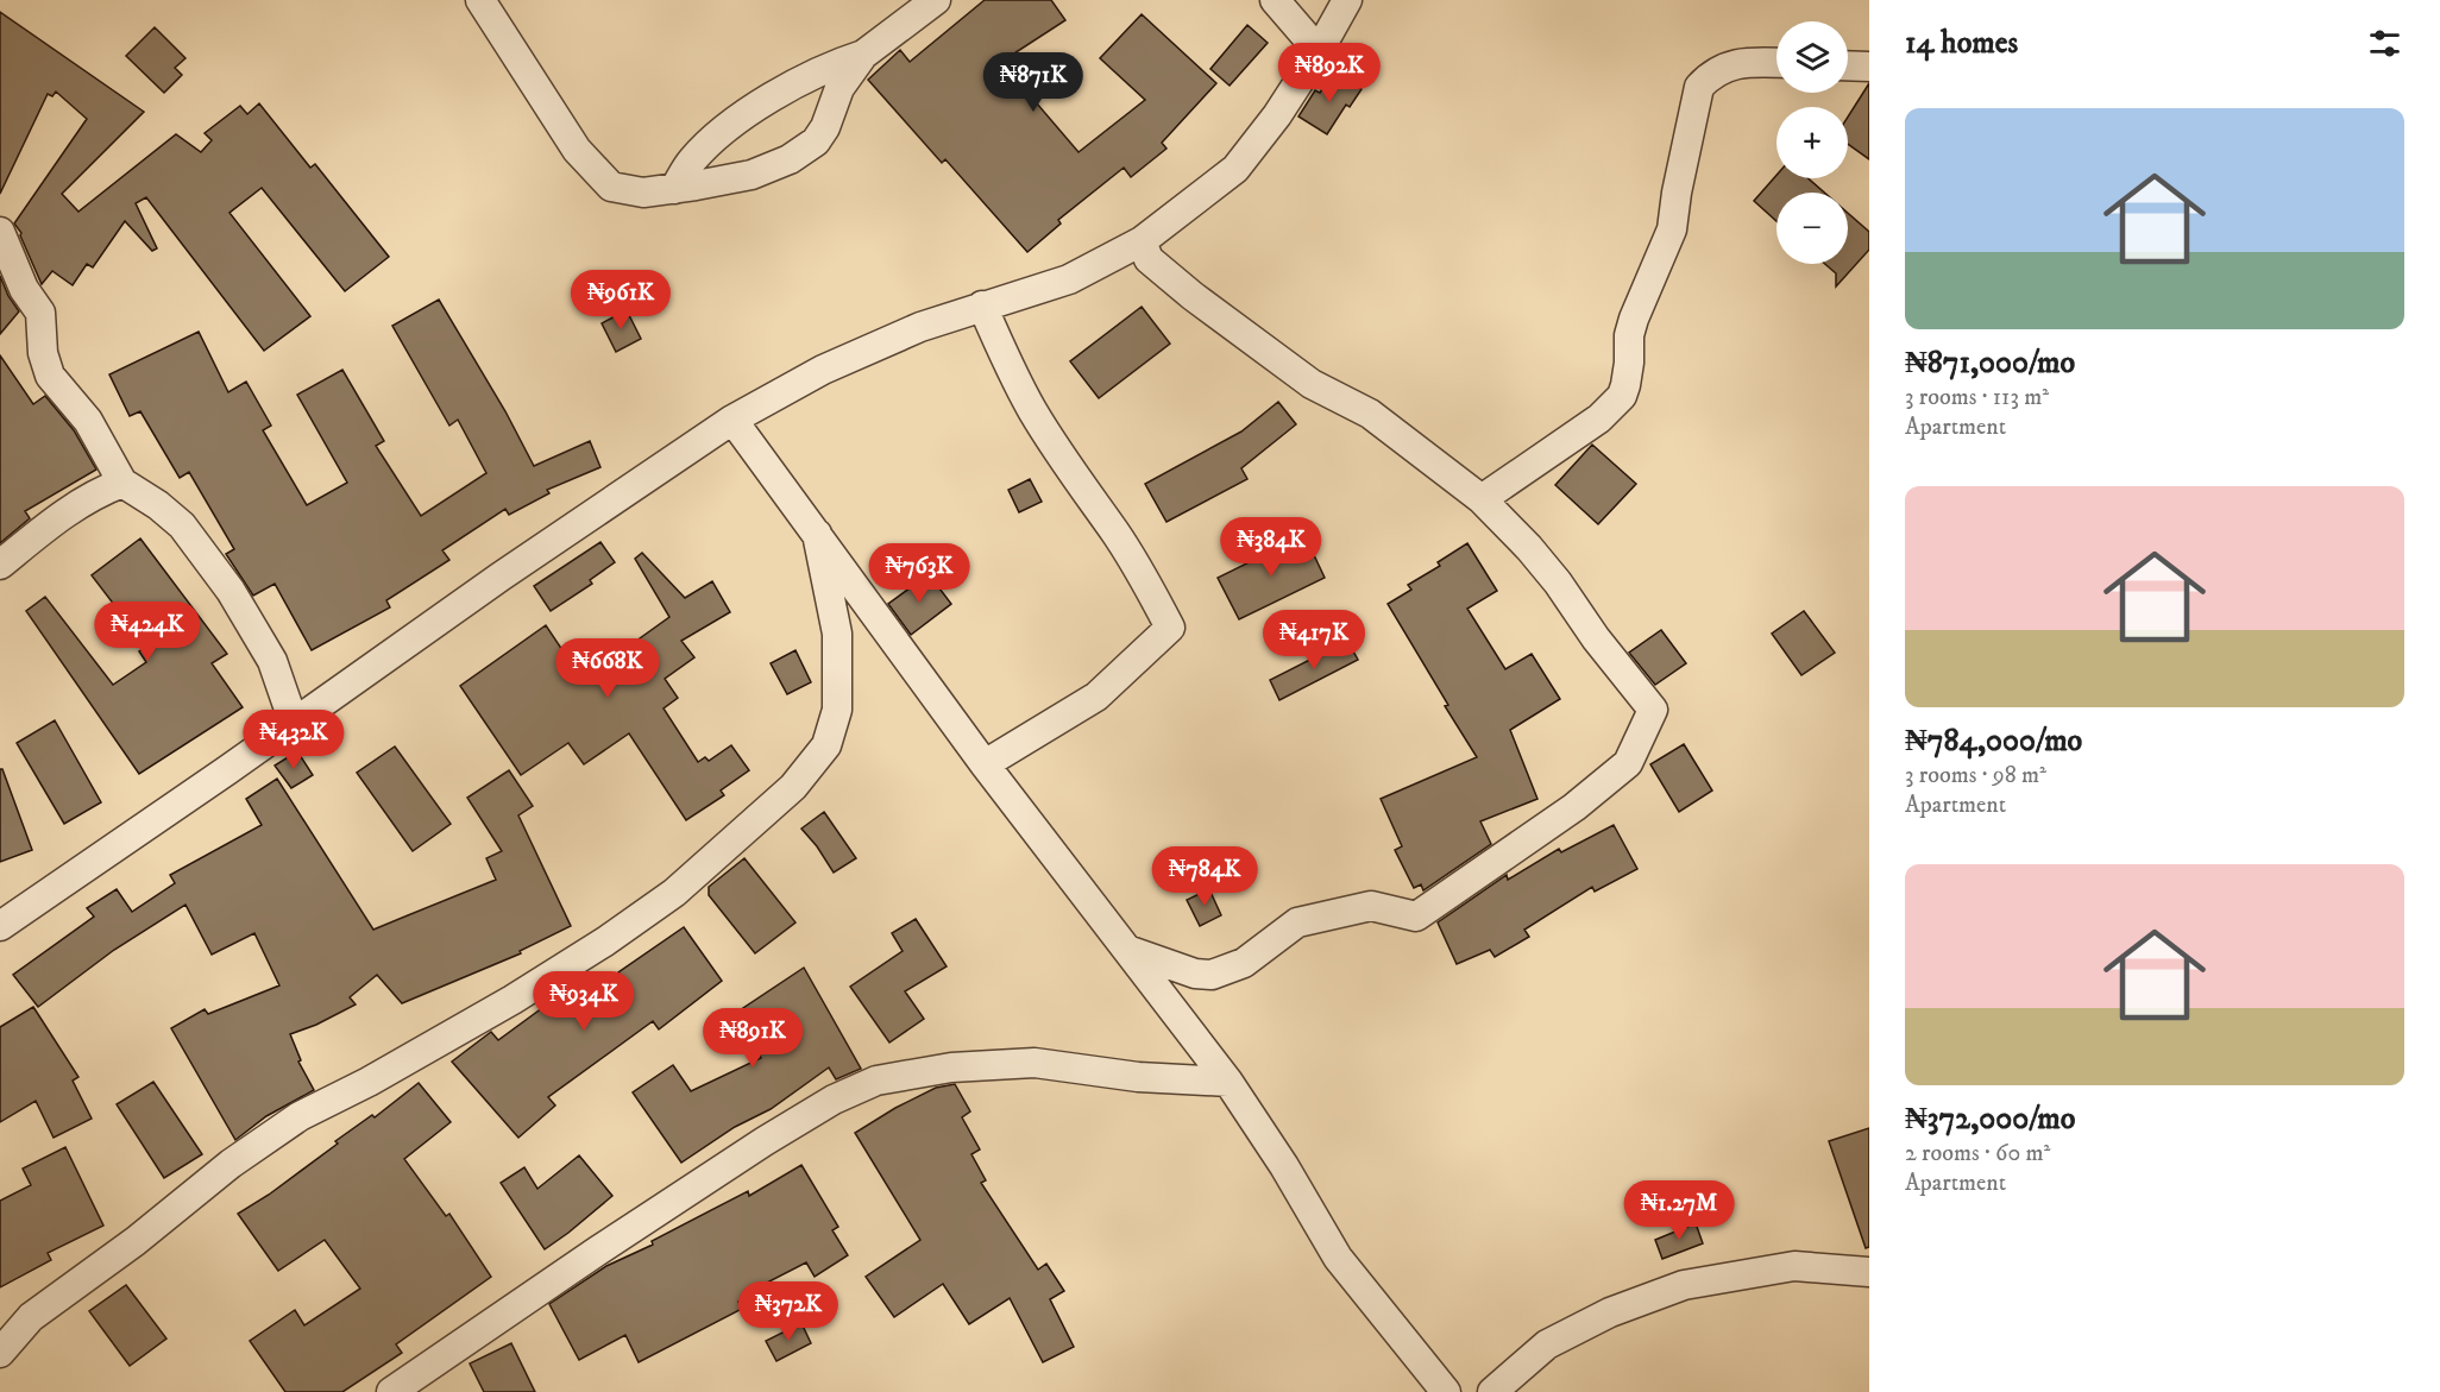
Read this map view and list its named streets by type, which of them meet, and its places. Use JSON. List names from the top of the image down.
{
  "page": {
    "heading": "14 homes",
    "map_buttons": ["+", "−"],
    "price": [
      "₦892K",
      "₦871K",
      "₦961K",
      "₦384K",
      "₦763K",
      "₦424K",
      "₦417K",
      "₦668K",
      "₦432K",
      "₦784K",
      "₦934K",
      "₦891K",
      "₦1.27M",
      "₦372K"
    ],
    "list": [
      {
        "name": "₦871,000/mo",
        "note": "3 rooms · 113 m² · Apartment"
      },
      {
        "name": "₦784,000/mo",
        "note": "3 rooms · 98 m² · Apartment"
      },
      {
        "name": "₦372,000/mo",
        "note": "2 rooms · 60 m² · Apartment"
      }
    ]
  }
}
